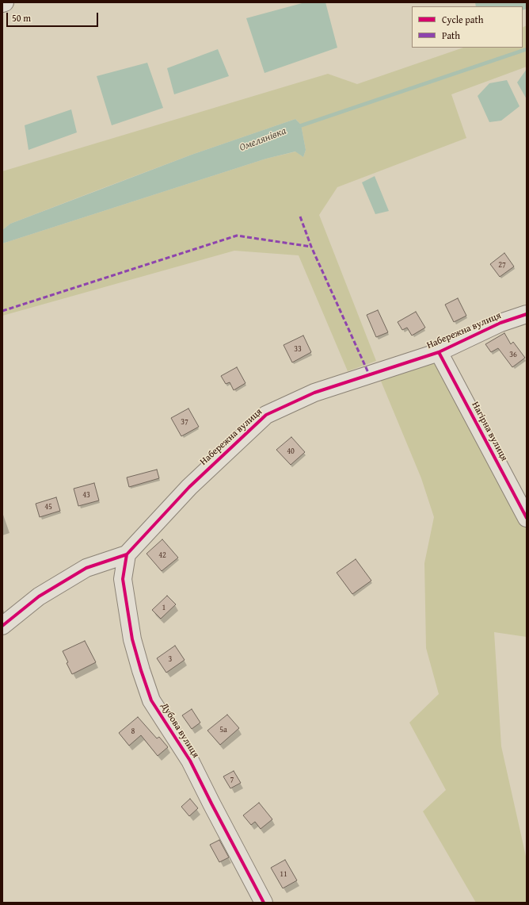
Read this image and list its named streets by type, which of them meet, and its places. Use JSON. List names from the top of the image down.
{
  "streets": {
    "street": ["Набережна вулиця", "Нагірна вулиця", "Дубова вулиця"]
  },
  "crossings": [
    ["Набережна вулиця", "Нагірна вулиця"],
    ["Набережна вулиця", "Дубова вулиця"]
  ],
  "water": ["Омелянівка"],
  "house_numbers": [
    "27",
    "33",
    "36",
    "37",
    "40",
    "43",
    "45",
    "42",
    "1",
    "3",
    "5а",
    "8",
    "7",
    "11"
  ],
  "legend": ["Cycle path", "Path"],
  "scale_bar": "50 m"
}
